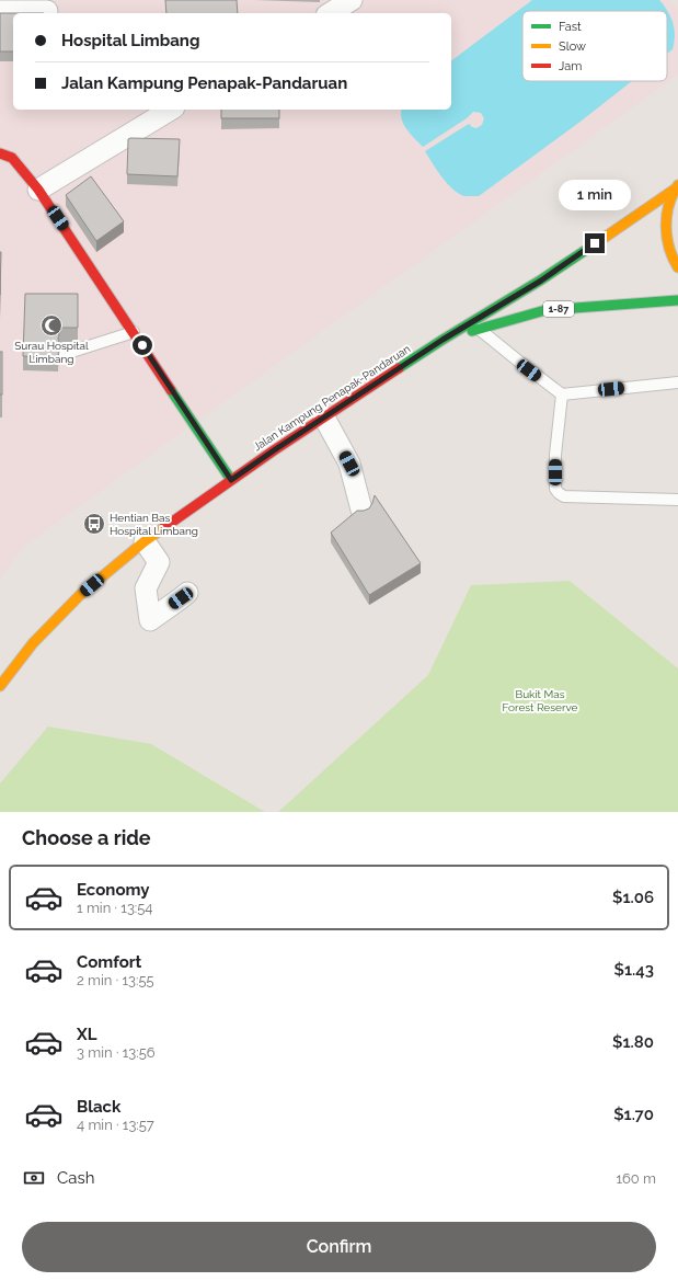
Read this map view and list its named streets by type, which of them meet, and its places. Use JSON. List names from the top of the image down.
{
  "streets": {
    "main road": ["1-87", "Jalan Kampung Penapak-Pandaruan"]
  },
  "parks": ["Bukit Mas Forest Reserve"],
  "places": {
    "mosque": ["Surau Hospital Limbang"],
    "bus stop": ["Hentian Bas Hospital Limbang"]
  },
  "legend": ["Fast", "Slow", "Jam"],
  "page": {
    "banner": ["Hospital Limbang", "Jalan Kampung Penapak-Pandaruan"],
    "bubble": "1 min",
    "heading": "Choose a ride",
    "list": [
      {
        "name": "Economy",
        "note": "1 min · 13:54",
        "value": "$1.06"
      },
      {
        "name": "Comfort",
        "note": "2 min · 13:55",
        "value": "$1.43"
      },
      {
        "name": "XL",
        "note": "3 min · 13:56",
        "value": "$1.80"
      },
      {
        "name": "Black",
        "note": "4 min · 13:57",
        "value": "$1.70"
      }
    ],
    "pay": ["Cash", "160 m"],
    "buttons": "Confirm"
  }
}
